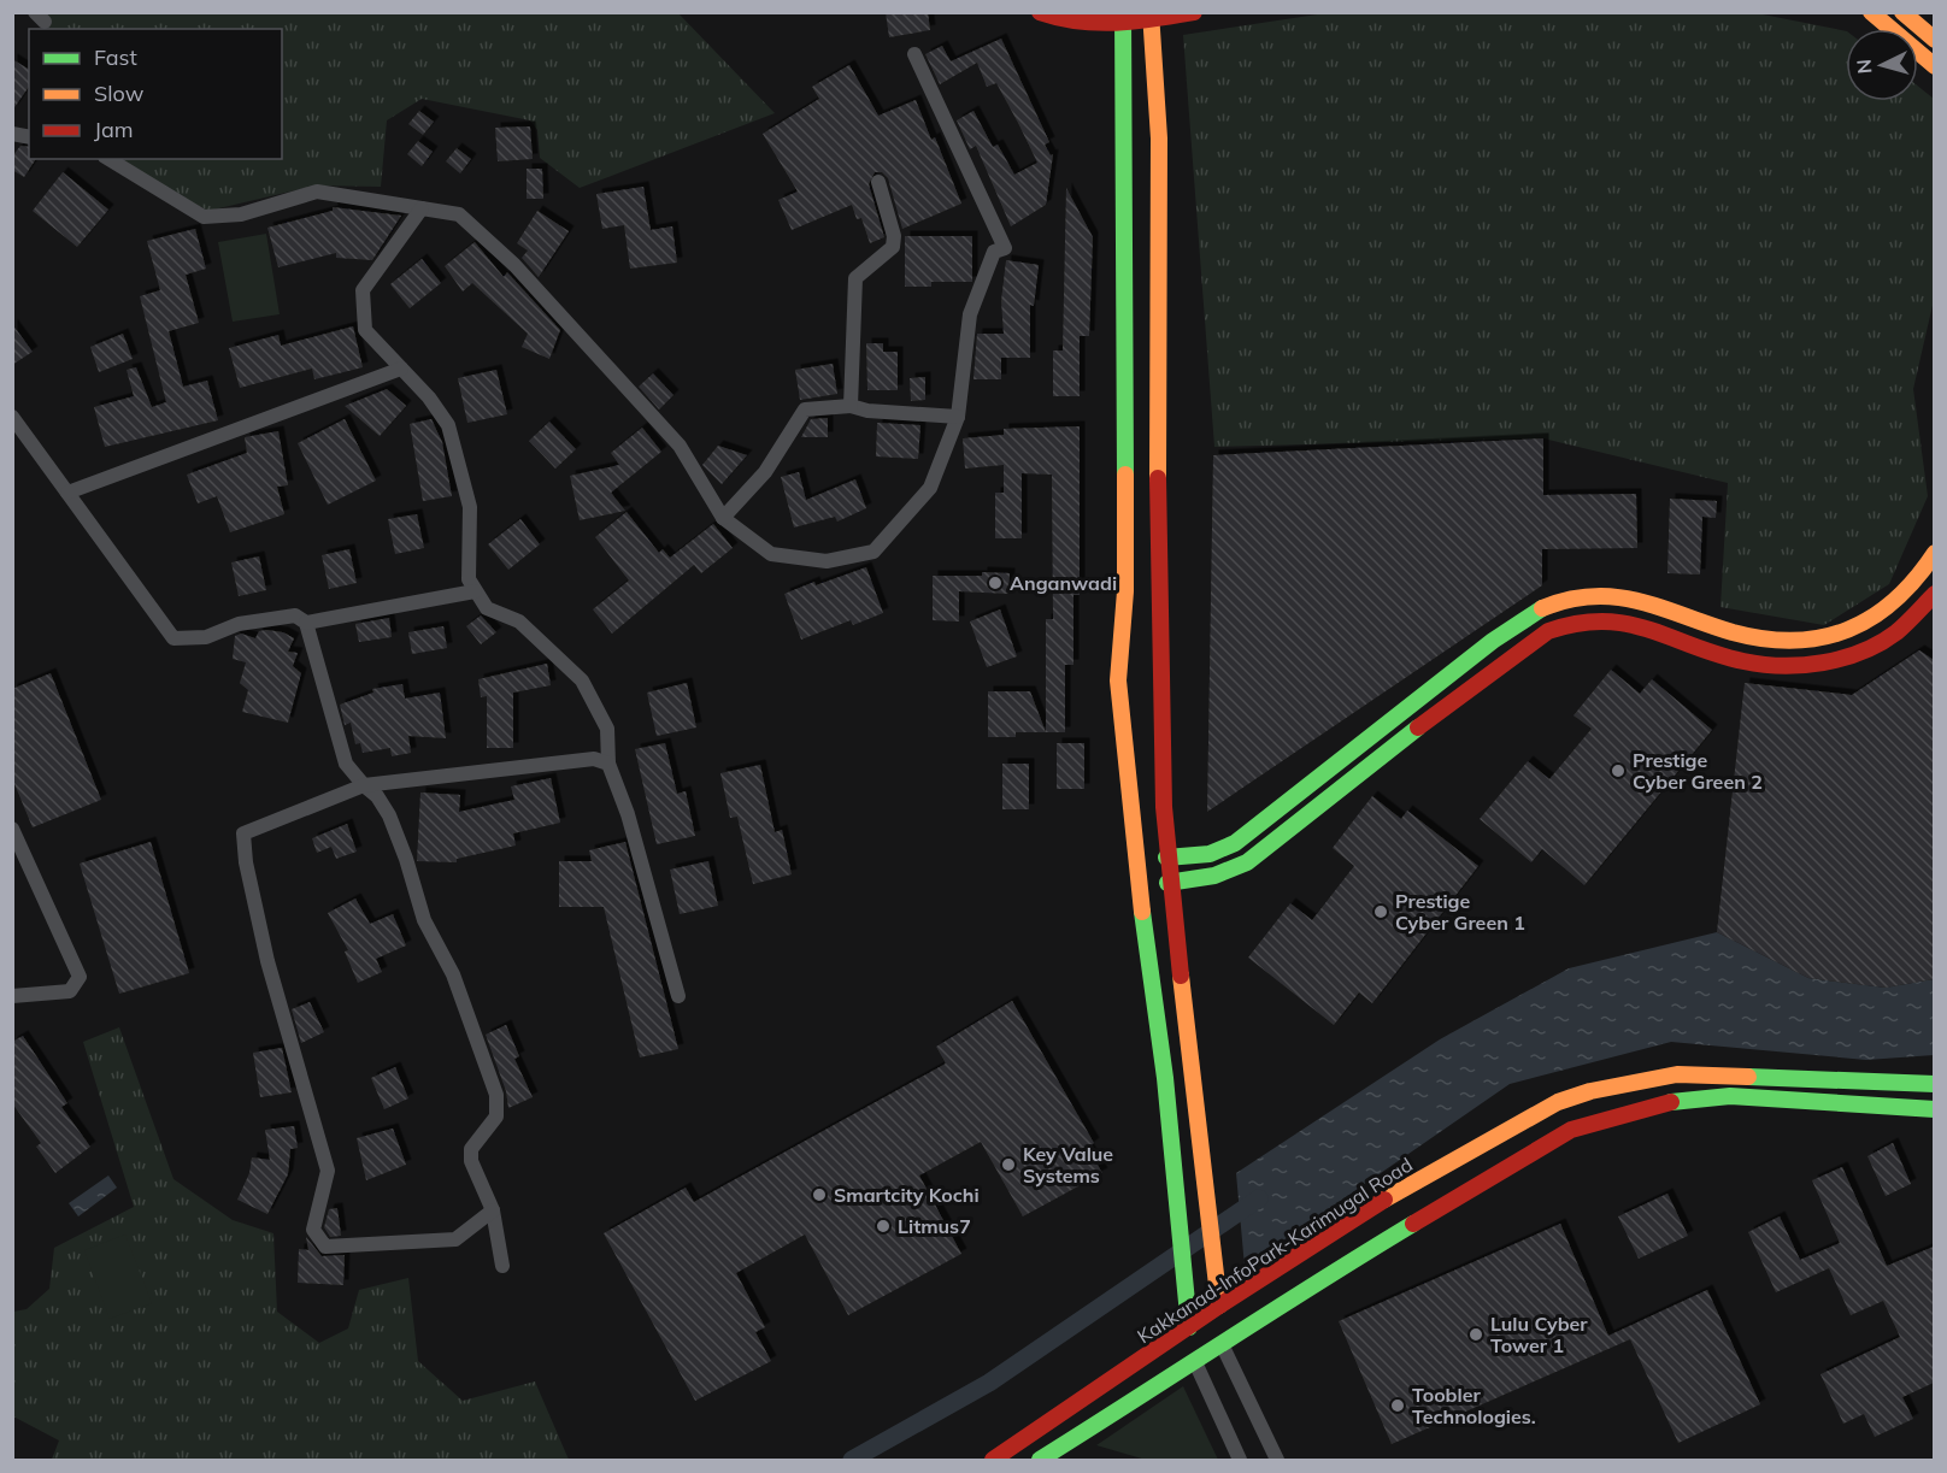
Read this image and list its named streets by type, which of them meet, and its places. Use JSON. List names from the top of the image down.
{
  "streets": {
    "street": ["Kakkanad-InfoPark-Karimugal Road"]
  },
  "places": [
    "Anganwadi",
    "Prestige Cyber Green 2",
    "Prestige Cyber Green 1",
    "Key Value Systems",
    "Smartcity Kochi",
    "Litmus7",
    "Lulu Cyber Tower 1",
    "Toobler Technologies."
  ],
  "legend": ["Fast", "Slow", "Jam"],
  "north": "left"
}
